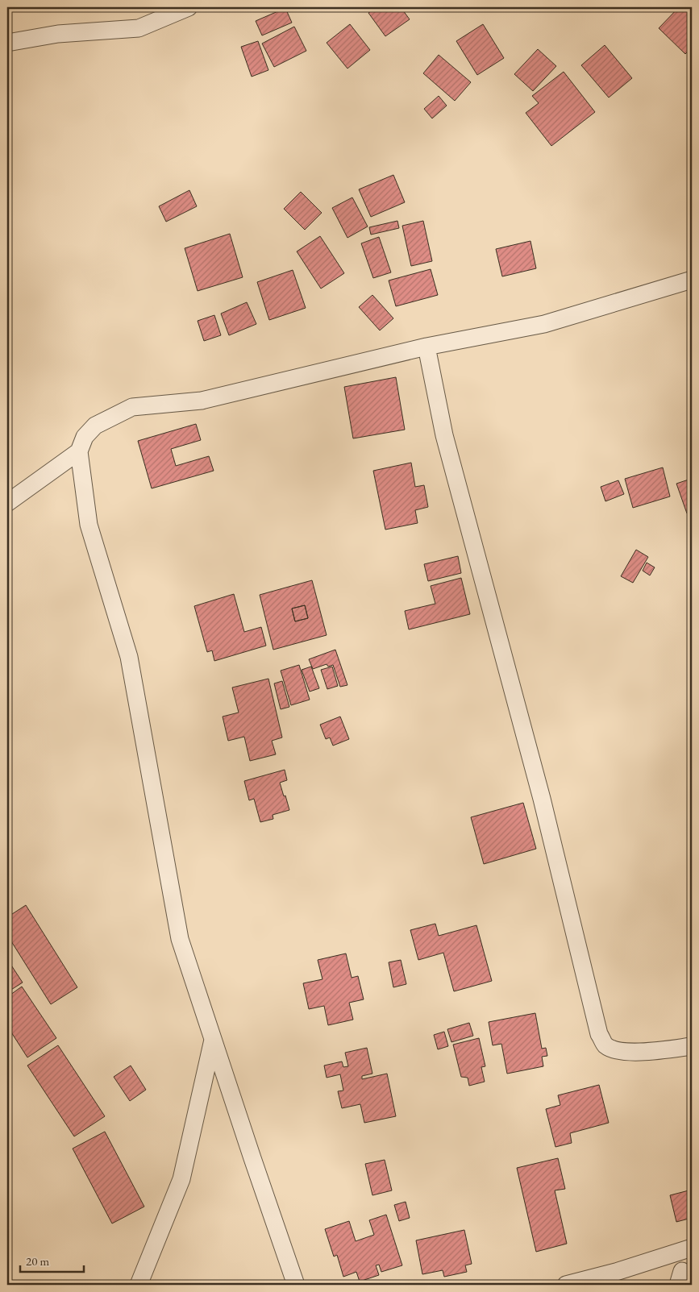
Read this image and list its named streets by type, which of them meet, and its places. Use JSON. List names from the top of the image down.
{
  "scale_bar": "20 m"
}
